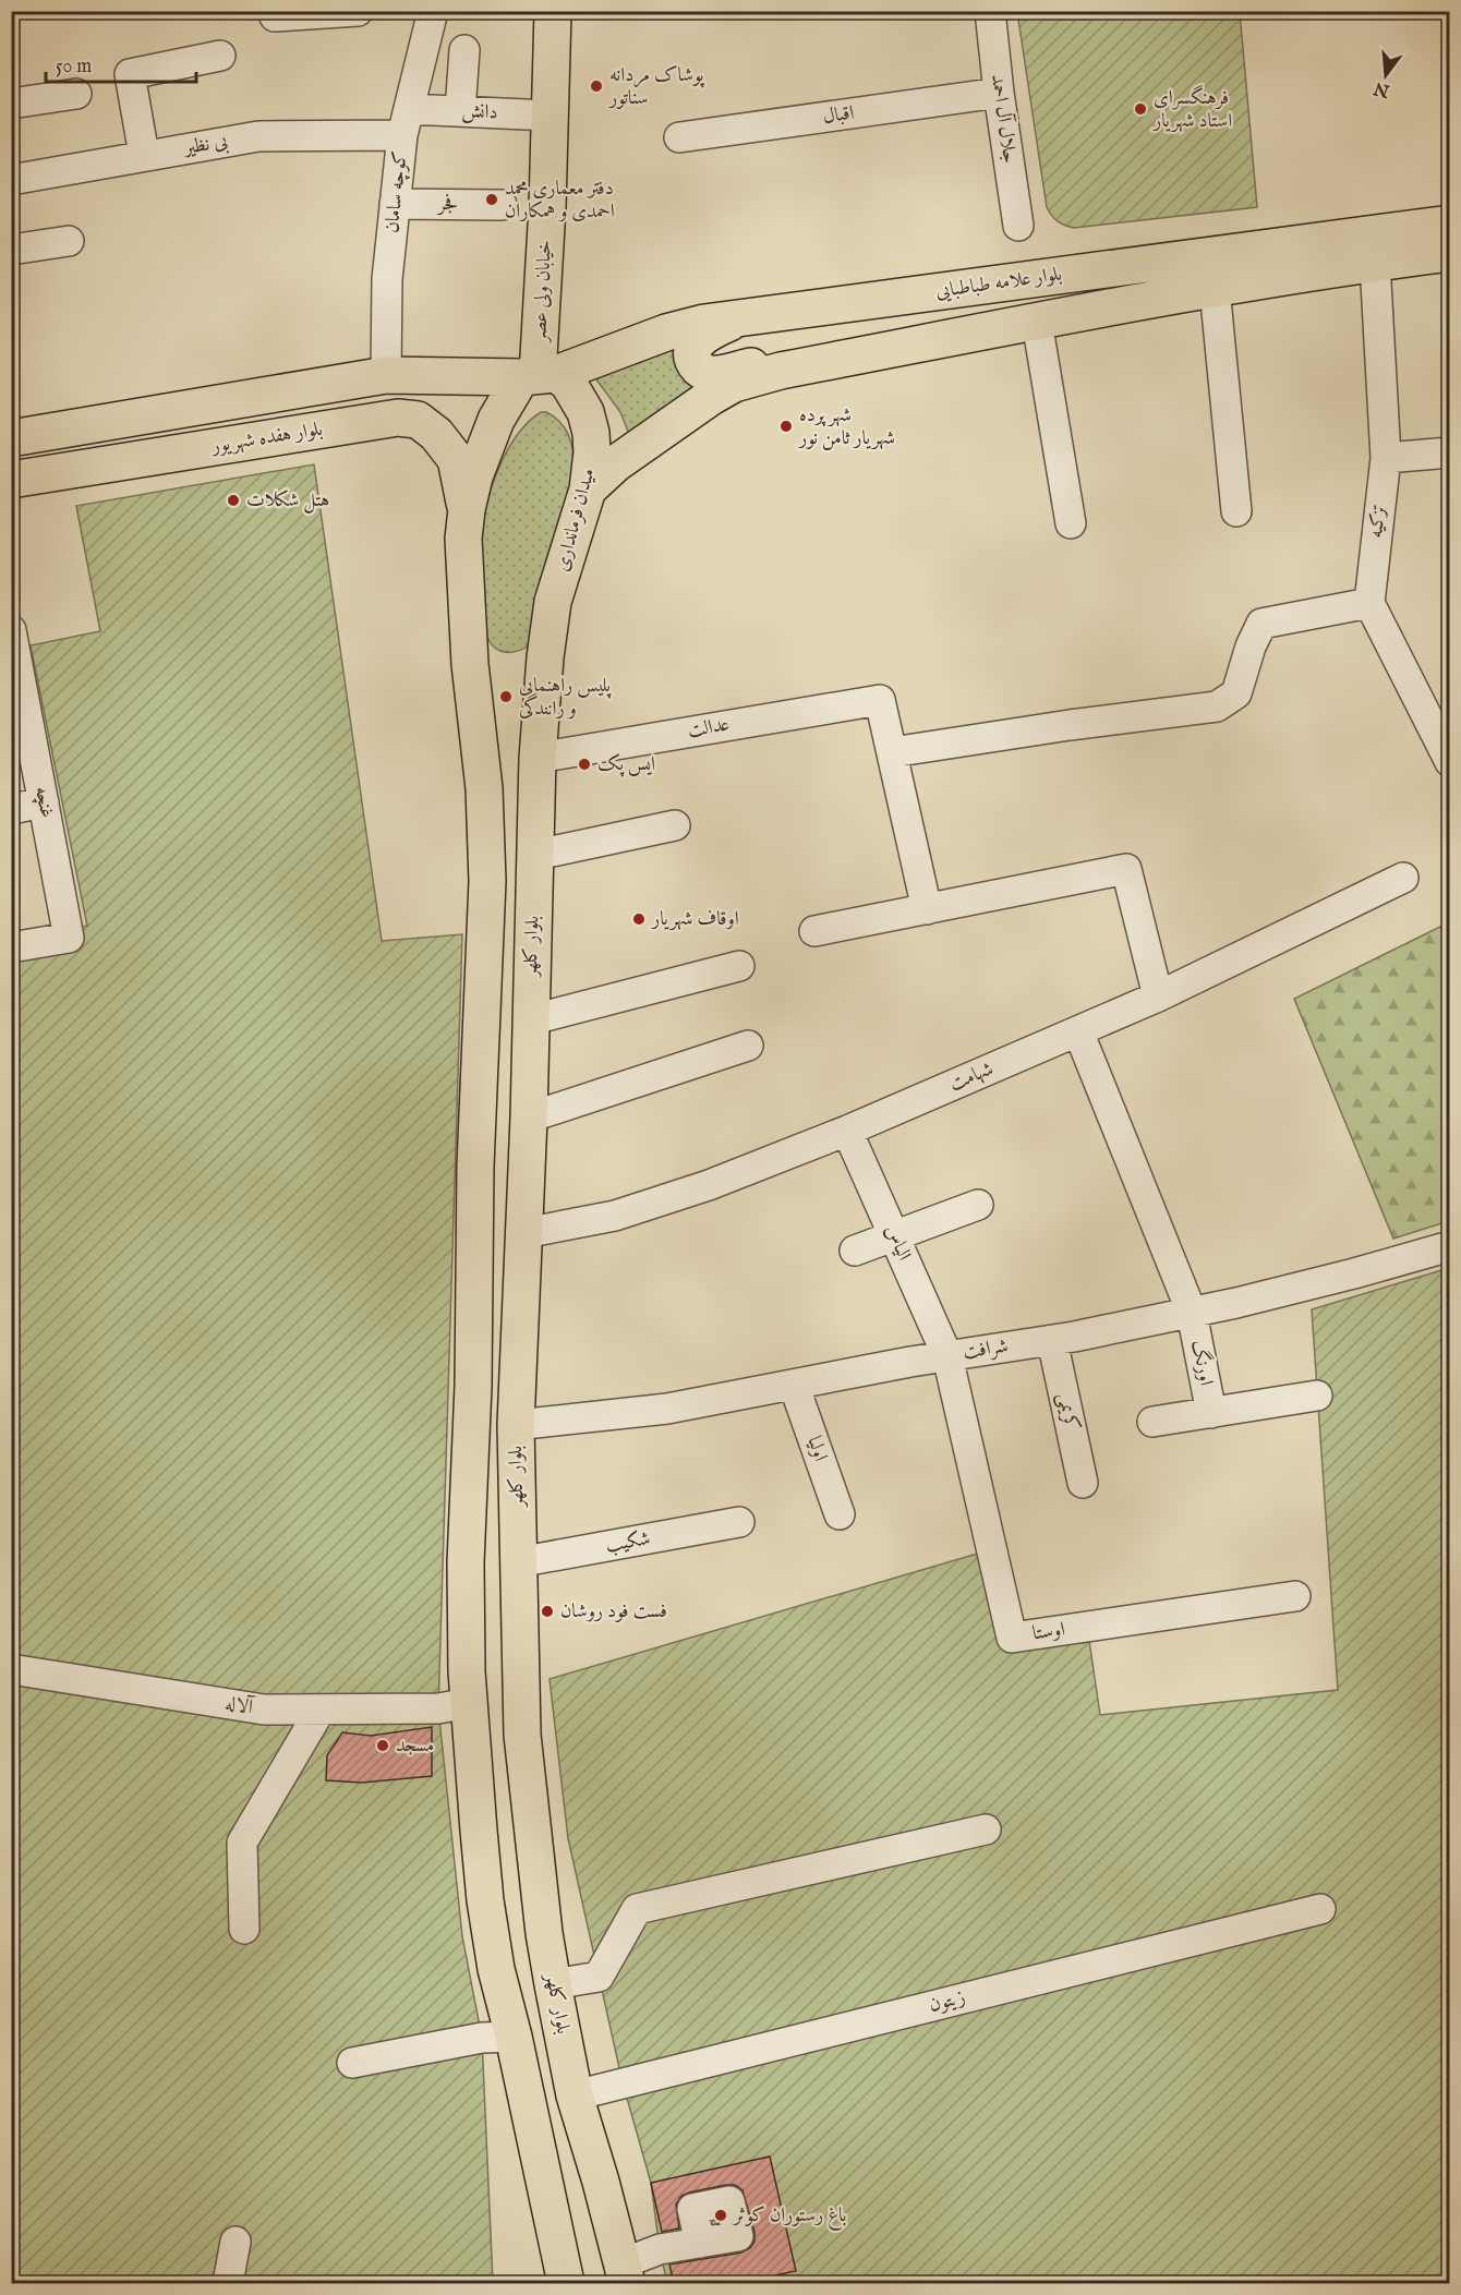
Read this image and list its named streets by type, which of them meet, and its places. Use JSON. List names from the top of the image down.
{
  "streets": {
    "main road": [
      "بلوار علامه طباطبایی",
      "خیابان ولی عصر",
      "بلوار هفده شهریور",
      "میدان فرمانداری",
      "بلوار کلهر"
    ],
    "street": [
      "دانش",
      "اقبال",
      "جلال آل احمد",
      "بی نظیر",
      "کوچه سامان",
      "فجر",
      "تزکیه",
      "عدالت",
      "غنچه",
      "شهامت",
      "الیاس",
      "شرافت",
      "اورنگ",
      "کریمی",
      "اولیا",
      "شکیب",
      "اوستا",
      "آلاله",
      "زیتون"
    ]
  },
  "crossings": [
    ["دانش", "بی نظیر"],
    ["دانش", "کوچه سامان"],
    ["دانش", "خیابان ولی عصر"],
    ["اقبال", "جلال آل احمد"],
    ["بی نظیر", "کوچه سامان"],
    ["کوچه سامان", "فجر"],
    ["بلوار علامه طباطبایی", "خیابان ولی عصر"],
    ["بلوار علامه طباطبایی", "میدان فرمانداری"],
    ["خیابان ولی عصر", "میدان فرمانداری"],
    ["میدان فرمانداری", "بلوار کلهر"],
    ["عدالت", "بلوار کلهر"],
    ["بلوار کلهر", "شهامت"],
    ["بلوار کلهر", "شرافت"],
    ["بلوار کلهر", "شکیب"],
    ["بلوار کلهر", "زیتون"],
    ["شهامت", "الیاس"],
    ["شهامت", "اورنگ"],
    ["الیاس", "شرافت"],
    ["الیاس", "اوستا"],
    ["شرافت", "اورنگ"],
    ["شرافت", "کریمی"],
    ["شرافت", "اولیا"],
    ["شرافت", "اوستا"]
  ],
  "places": [
    "پوشاک مردانه سناتور",
    "فرهنگسرای استاد شهریار",
    "دفتر معماری محمد احمدی و همکاران",
    "شهر پرده شهریار ثامن نور",
    "هتل شکلات",
    "پلیس راهنمایی و رانندگی",
    "ایس پک",
    "اوقاف شهریار",
    "فست فود روشان",
    "مسجد",
    "باغ رستوران کوثر"
  ],
  "scale_bar": "50 m",
  "north": "bottom"
}
